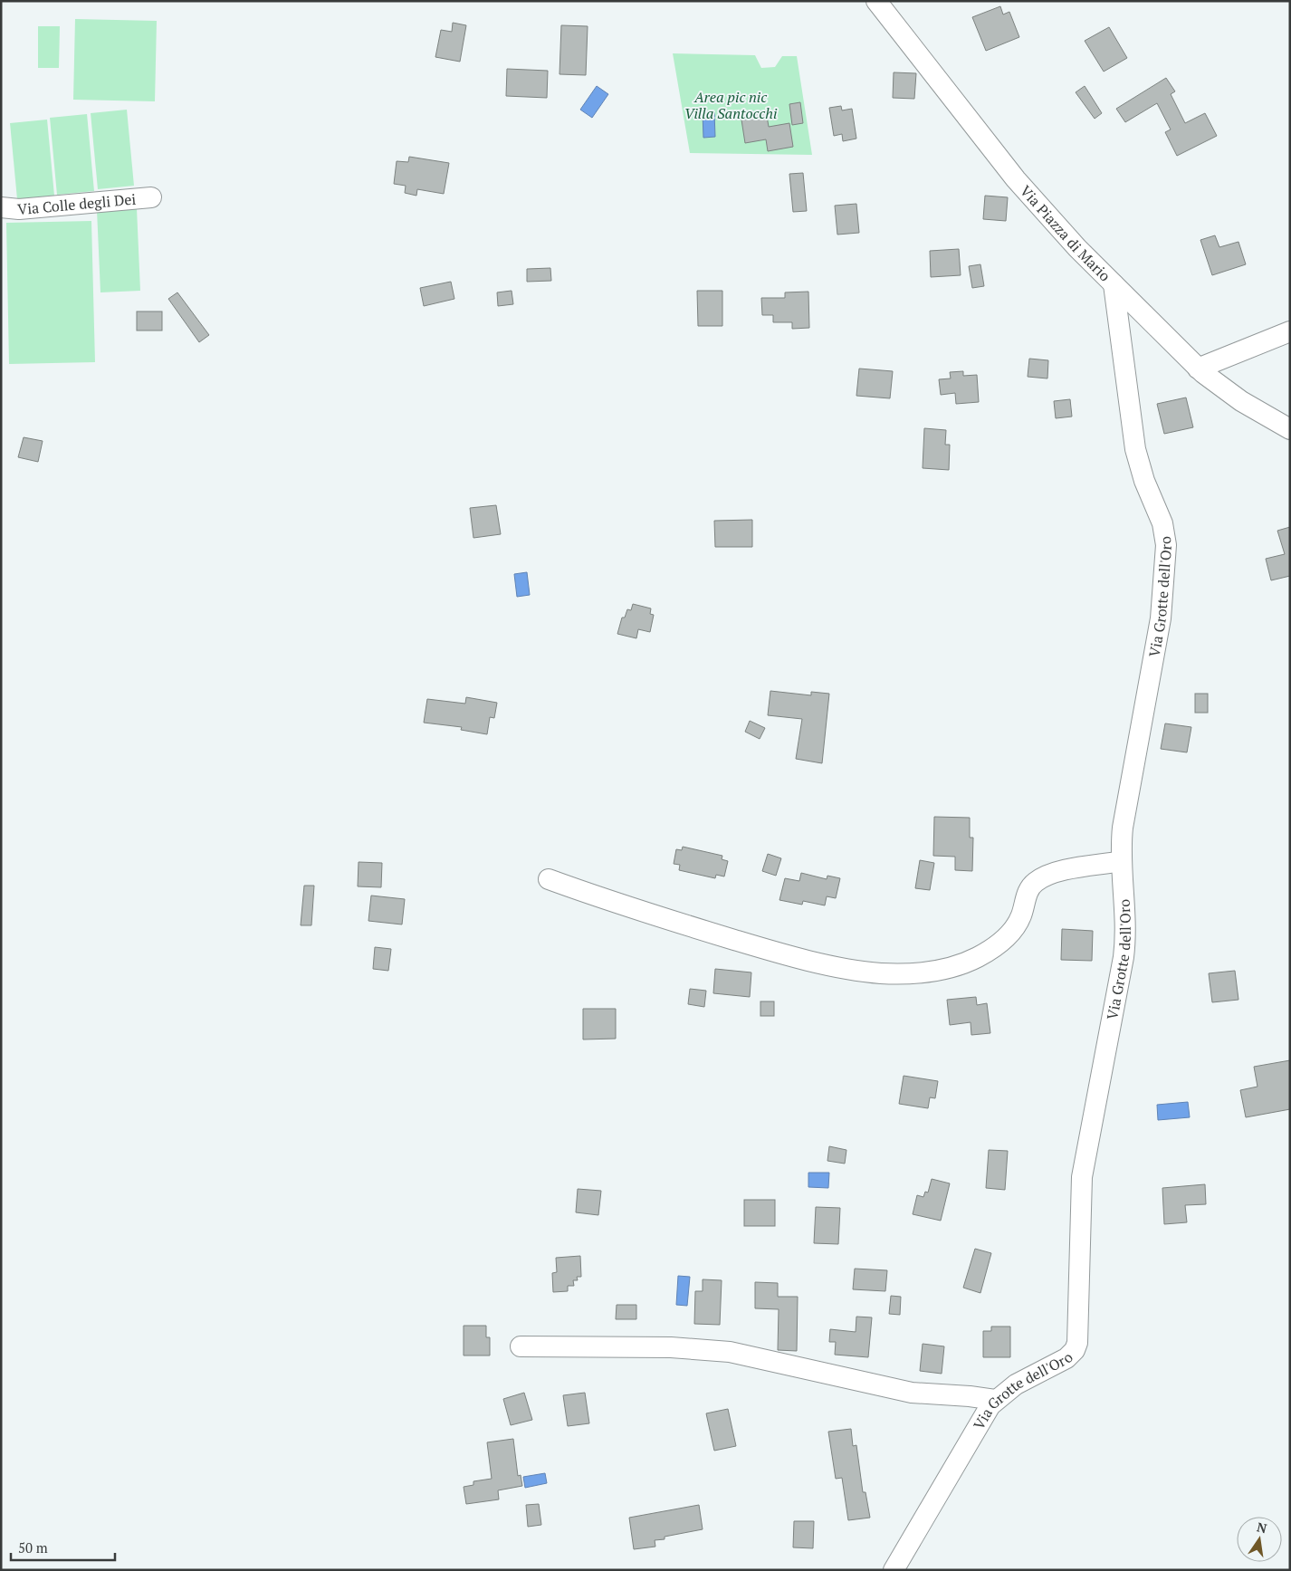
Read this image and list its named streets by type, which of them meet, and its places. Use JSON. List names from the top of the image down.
{
  "streets": {
    "street": ["Via Colle degli Dei", "Via Piazza di Mario", "Via Grotte dell'Oro"]
  },
  "crossings": [
    ["Via Piazza di Mario", "Via Grotte dell'Oro"]
  ],
  "parks": ["Area pic nic Villa Santocchi"],
  "scale_bar": "50 m",
  "north": "top"
}
